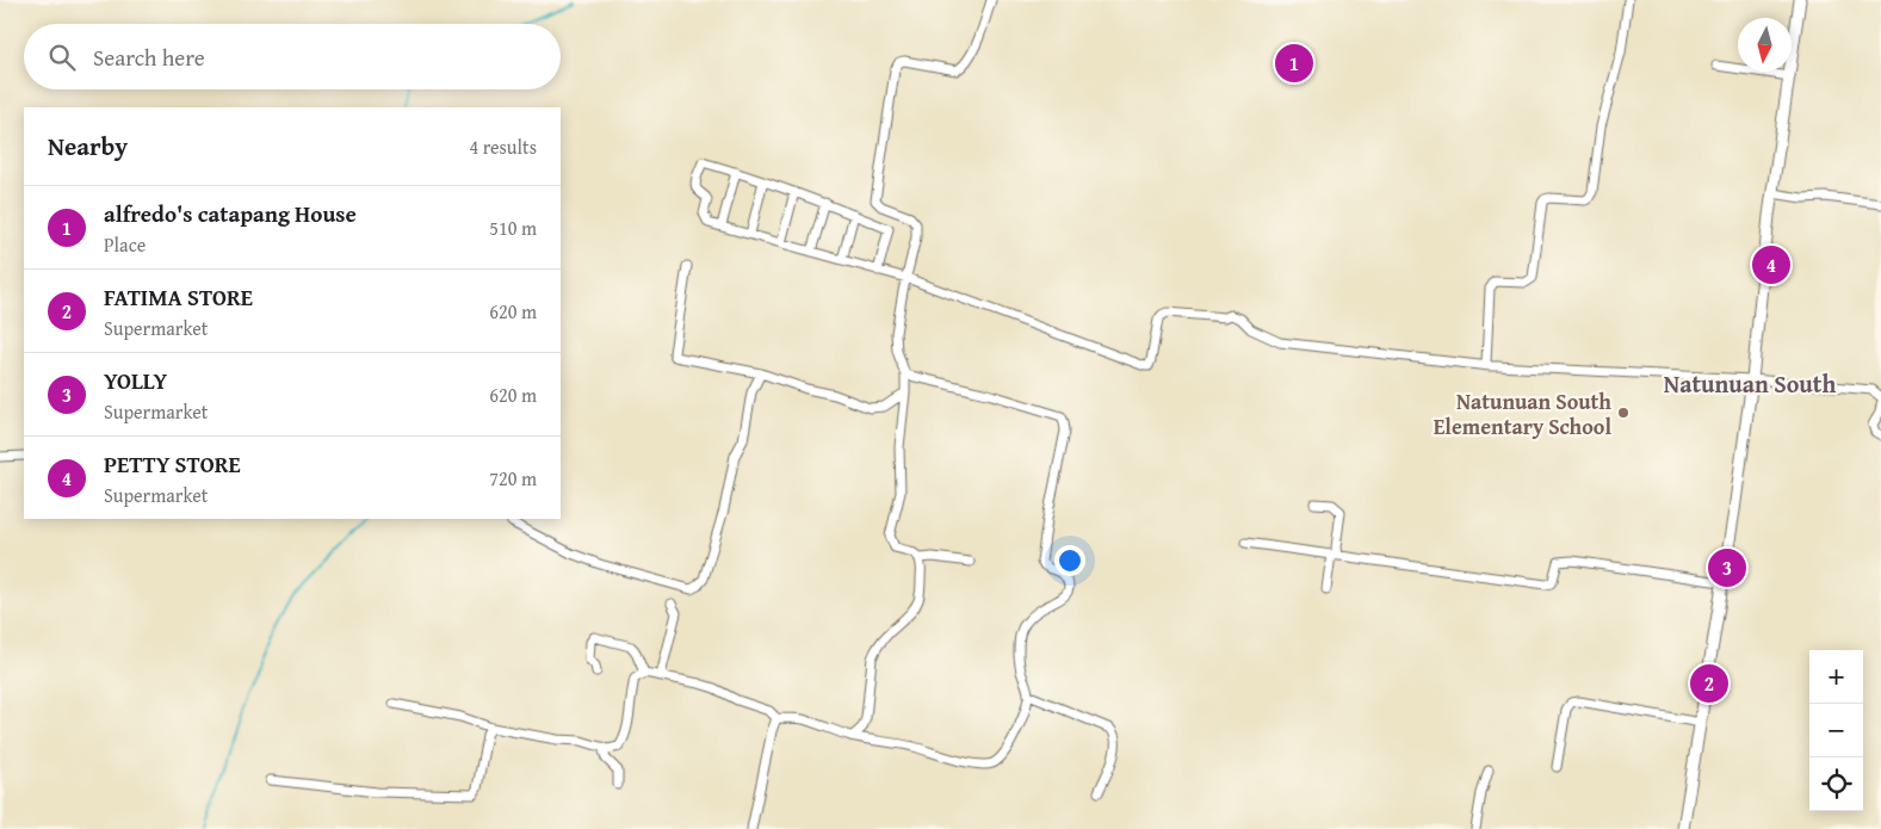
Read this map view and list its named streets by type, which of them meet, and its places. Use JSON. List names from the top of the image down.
{
  "districts": ["Natunuan South"],
  "places": ["Natunuan South Elementary School"],
  "north": "bottom",
  "page": {
    "search": "Search here",
    "pins": [
      "1",
      "4",
      "3",
      "2"
    ],
    "heading": ["Nearby", "4 results"],
    "list": [
      {
        "mark": "1",
        "name": "alfredo's catapang House",
        "note": "Place",
        "value": "510 m"
      },
      {
        "mark": "2",
        "name": "FATIMA STORE",
        "note": "Supermarket",
        "value": "620 m"
      },
      {
        "mark": "3",
        "name": "YOLLY",
        "note": "Supermarket",
        "value": "620 m"
      },
      {
        "mark": "4",
        "name": "PETTY STORE",
        "note": "Supermarket",
        "value": "720 m"
      }
    ],
    "map_buttons": ["+", "−"]
  }
}
